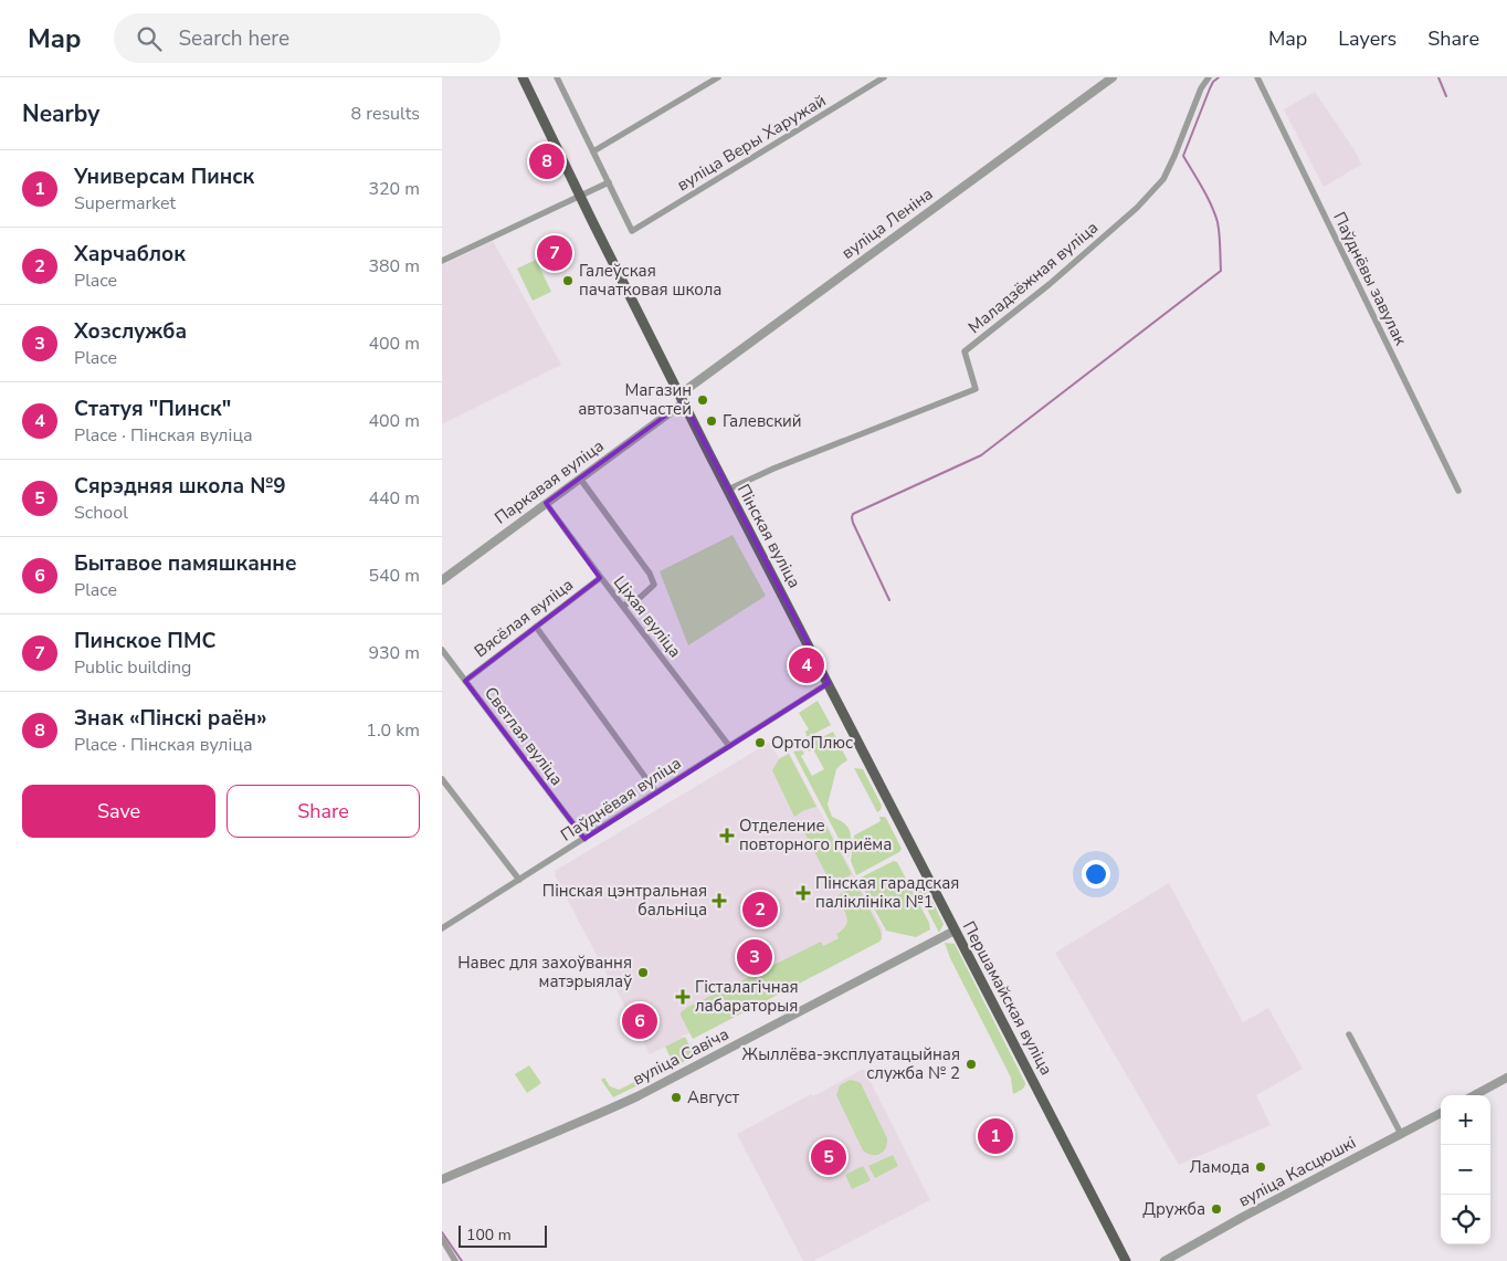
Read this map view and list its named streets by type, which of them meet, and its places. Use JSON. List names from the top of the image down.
{
  "streets": {
    "main road": ["Пінская вуліца", "Першамайская вуліца"],
    "street": [
      "вуліца Веры Харужай",
      "вуліца Леніна",
      "Маладзёжная вуліца",
      "Паўднёвы завулак",
      "Паркавая вуліца",
      "Ціхая вуліца",
      "Вясёлая вуліца",
      "Светлая вуліца",
      "Паўднёвая вуліца",
      "вуліца Савіча",
      "вуліца Касцюшкі"
    ]
  },
  "crossings": [
    ["вуліца Леніна", "Паркавая вуліца"],
    ["вуліца Леніна", "Пінская вуліца"],
    ["Маладзёжная вуліца", "Пінская вуліца"],
    ["Паркавая вуліца", "Ціхая вуліца"],
    ["Пінская вуліца", "Паўднёвая вуліца"],
    ["Пінская вуліца", "Першамайская вуліца"],
    ["Ціхая вуліца", "Вясёлая вуліца"],
    ["Ціхая вуліца", "Паўднёвая вуліца"],
    ["Вясёлая вуліца", "Светлая вуліца"],
    ["Светлая вуліца", "Паўднёвая вуліца"],
    ["Першамайская вуліца", "вуліца Савіча"]
  ],
  "places": {
    "other": [
      "Галеўская пачатковая школа",
      "Магазин автозапчастей",
      "Галевский",
      "ОртоПлюс",
      "Навес для захоўвання матэрыялаў",
      "Жыллёва-эксплуатацыйная служба № 2",
      "Август",
      "Ламода",
      "Дружба"
    ],
    "health": [
      "Отделение повторного приёма",
      "Пінская гарадская паліклініка №1",
      "Пінская цэнтральная бальніца",
      "Гісталагічная лабараторыя"
    ]
  },
  "scale_bar": "100 m",
  "page": {
    "header": "Map",
    "search": "Search here",
    "nav": ["Map", "Layers", "Share"],
    "heading": ["Nearby", "8 results"],
    "pins": [
      "8",
      "7",
      "4",
      "2",
      "3",
      "6",
      "1",
      "5"
    ],
    "list": [
      {
        "mark": "1",
        "name": "Универсам Пинск",
        "note": "Supermarket",
        "value": "320 m"
      },
      {
        "mark": "2",
        "name": "Харчаблок",
        "note": "Place",
        "value": "380 m"
      },
      {
        "mark": "3",
        "name": "Хозслужба",
        "note": "Place",
        "value": "400 m"
      },
      {
        "mark": "4",
        "name": "Статуя \"Пинск\"",
        "note": "Place · Пінская вуліца",
        "value": "400 m"
      },
      {
        "mark": "5",
        "name": "Сярэдняя школа №9",
        "note": "School",
        "value": "440 m"
      },
      {
        "mark": "6",
        "name": "Бытавое памяшканне",
        "note": "Place",
        "value": "540 m"
      },
      {
        "mark": "7",
        "name": "Пинское ПМС",
        "note": "Public building",
        "value": "930 m"
      },
      {
        "mark": "8",
        "name": "Знак «Пінскі раён»",
        "note": "Place · Пінская вуліца",
        "value": "1.0 km"
      }
    ],
    "buttons": ["Save", "Share"],
    "map_buttons": ["+", "−"],
    "scale": "100 m"
  }
}
